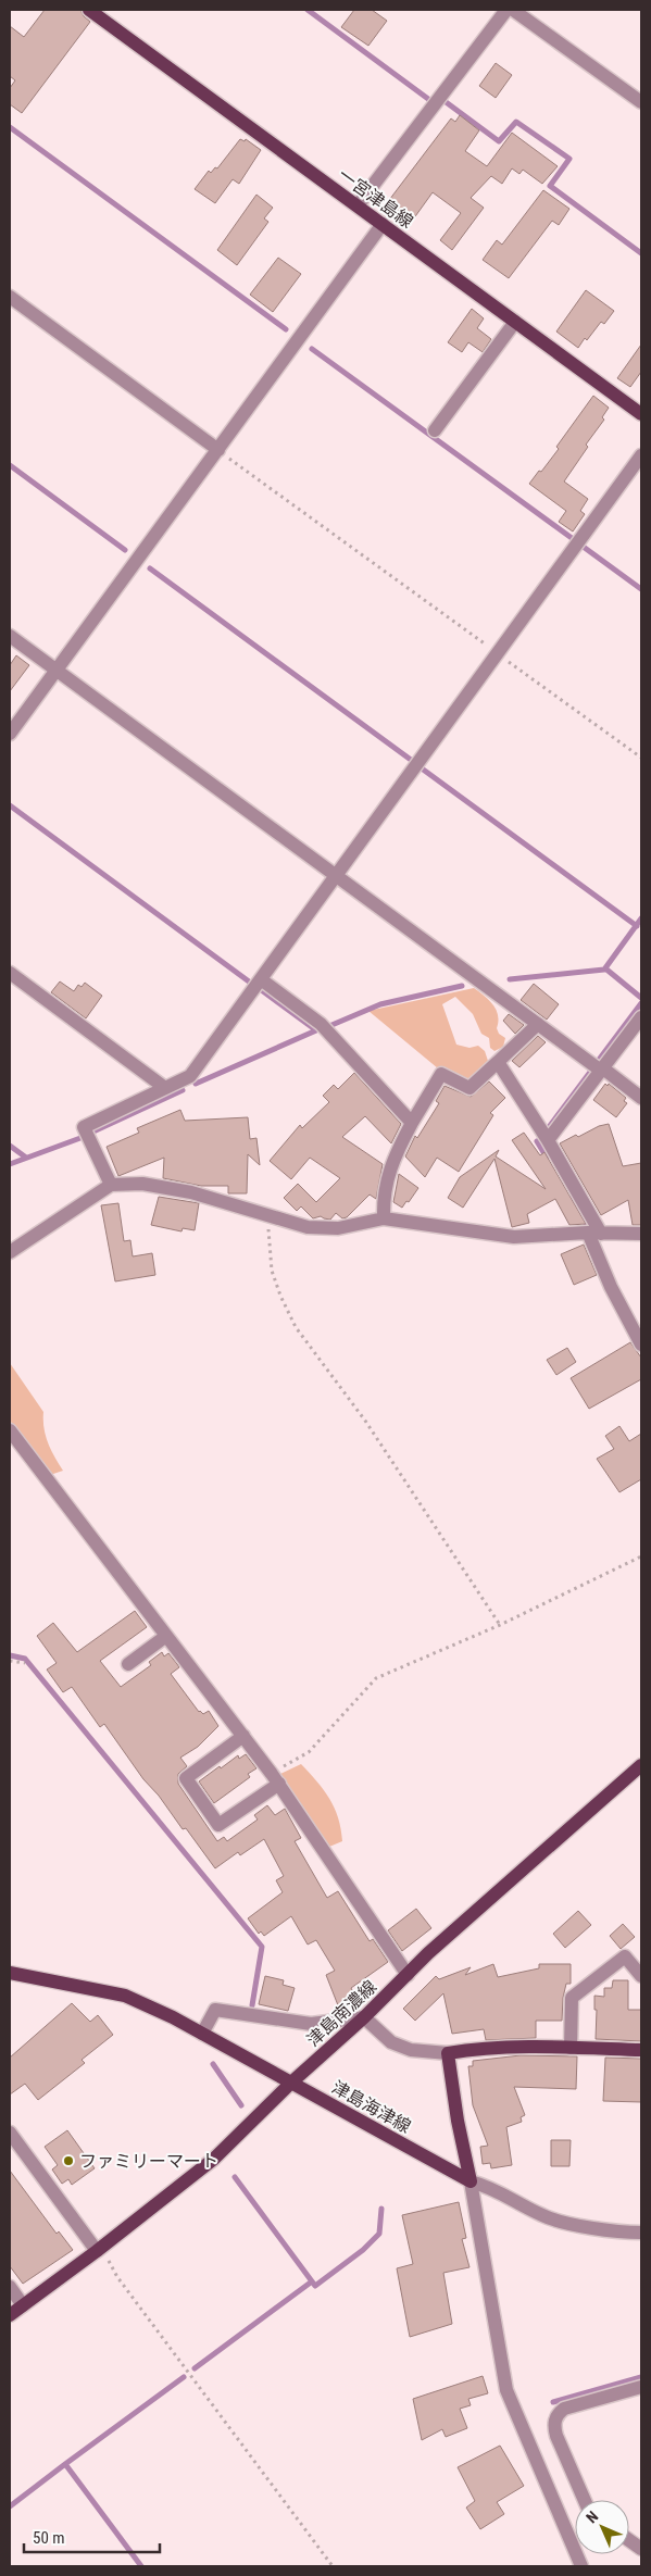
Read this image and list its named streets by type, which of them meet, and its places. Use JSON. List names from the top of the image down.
{
  "streets": {
    "main road": ["一宮津島線", "津島南濃線", "津島海津線"]
  },
  "crossings": [
    ["津島南濃線", "津島海津線"]
  ],
  "places": ["ファミリーマート"],
  "scale_bar": "50 m",
  "north": "top left"
}
